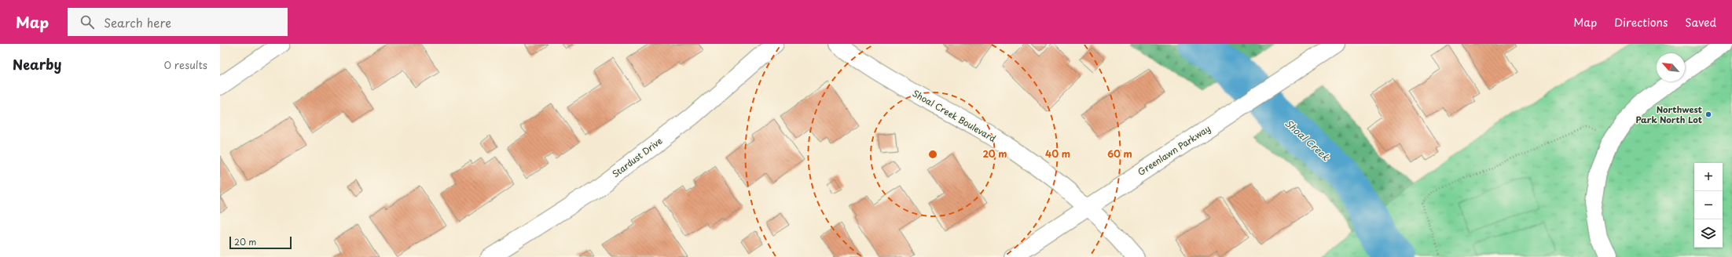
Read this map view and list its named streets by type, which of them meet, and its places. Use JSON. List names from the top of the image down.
{
  "streets": {
    "street": ["Shoal Creek Boulevard", "Greenlawn Parkway", "Stardust Drive"]
  },
  "crossings": [
    ["Shoal Creek Boulevard", "Greenlawn Parkway"]
  ],
  "water": ["Shoal Creek"],
  "places": ["Northwest Park North Lot"],
  "scale_bar": "20 m",
  "north": "top left",
  "page": {
    "header": "Map",
    "search": "Search here",
    "nav": ["Map", "Directions", "Saved"],
    "heading": ["Nearby", "0 results"],
    "map_buttons": ["+", "−"],
    "scale": "20 m"
  },
  "rings": ["20 m", "40 m", "60 m"]
}
